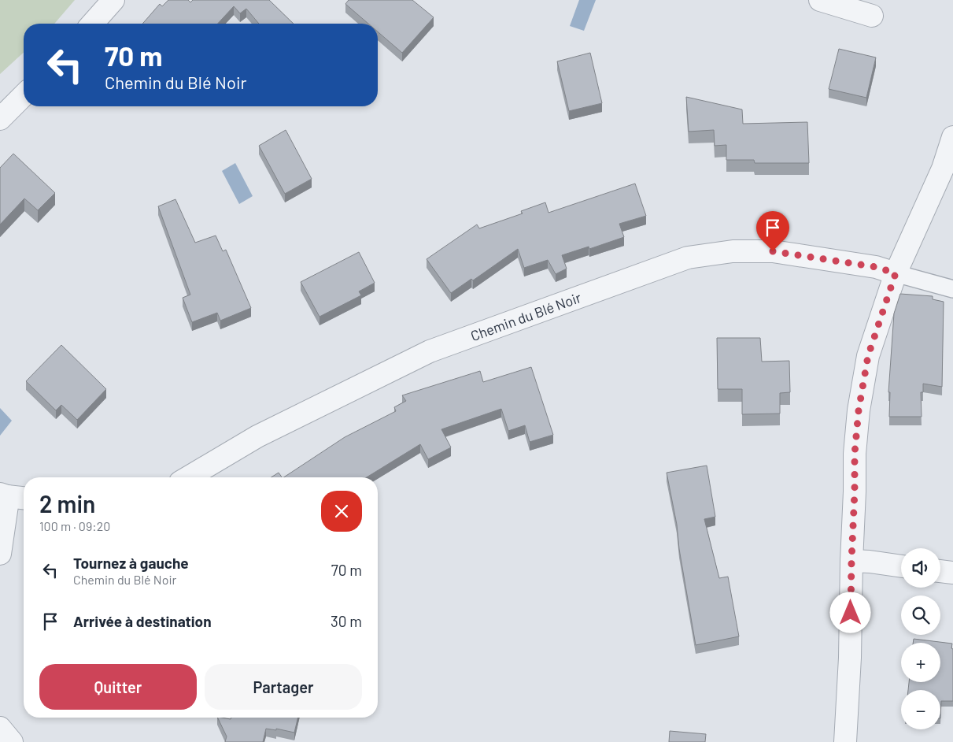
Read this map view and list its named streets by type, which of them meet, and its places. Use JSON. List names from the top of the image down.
{
  "streets": {
    "street": ["Chemin du Blé Noir"]
  },
  "page": {
    "turn": ["70 m", "Chemin du Blé Noir"],
    "heading": ["2 min", "100 m · 09:20"],
    "list": [
      {
        "name": "Tournez à gauche",
        "note": "Chemin du Blé Noir",
        "value": "70 m"
      },
      {
        "name": "Arrivée à destination",
        "value": "30 m"
      }
    ],
    "map_buttons": ["+", "−"],
    "buttons": ["Quitter", "Partager"]
  }
}
